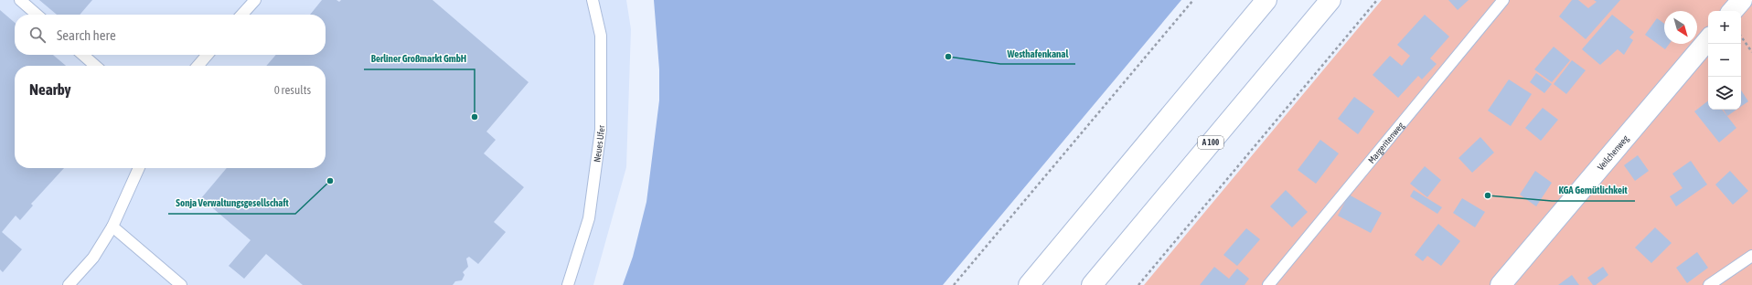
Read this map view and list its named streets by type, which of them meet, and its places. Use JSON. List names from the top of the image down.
{
  "streets": {
    "main road": ["A 100", "Veilchenweg"],
    "lane": ["Margeritenweg", "Neues Ufer"]
  },
  "places": [
    "Westhafenkanal",
    "Berliner Großmarkt GmbH",
    "Sonja Verwaltungsgesellschaft",
    "KGA Gemütlichkeit"
  ],
  "north": "bottom right",
  "page": {
    "map_buttons": ["+", "−"],
    "search": "Search here",
    "heading": ["Nearby", "0 results"]
  }
}
